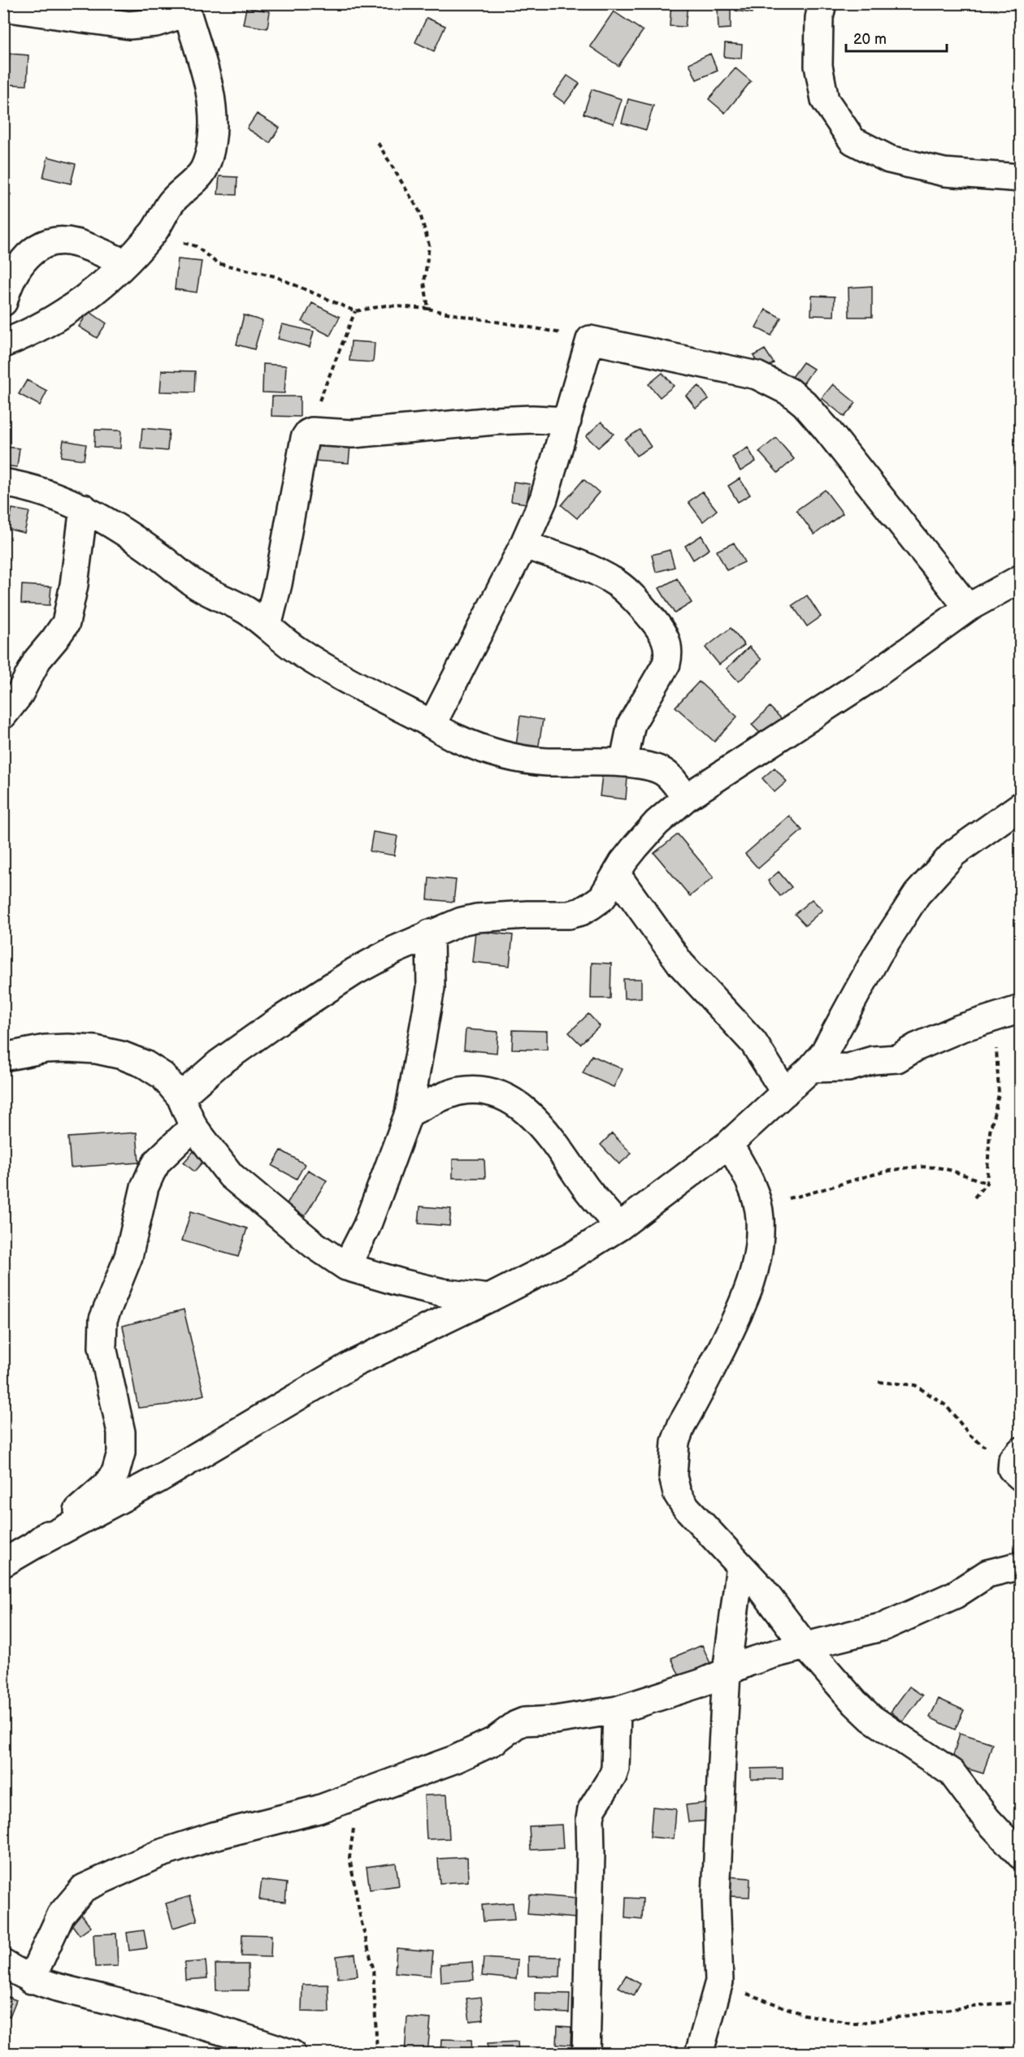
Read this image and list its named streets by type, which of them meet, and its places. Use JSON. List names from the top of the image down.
{
  "scale_bar": "20 m"
}
